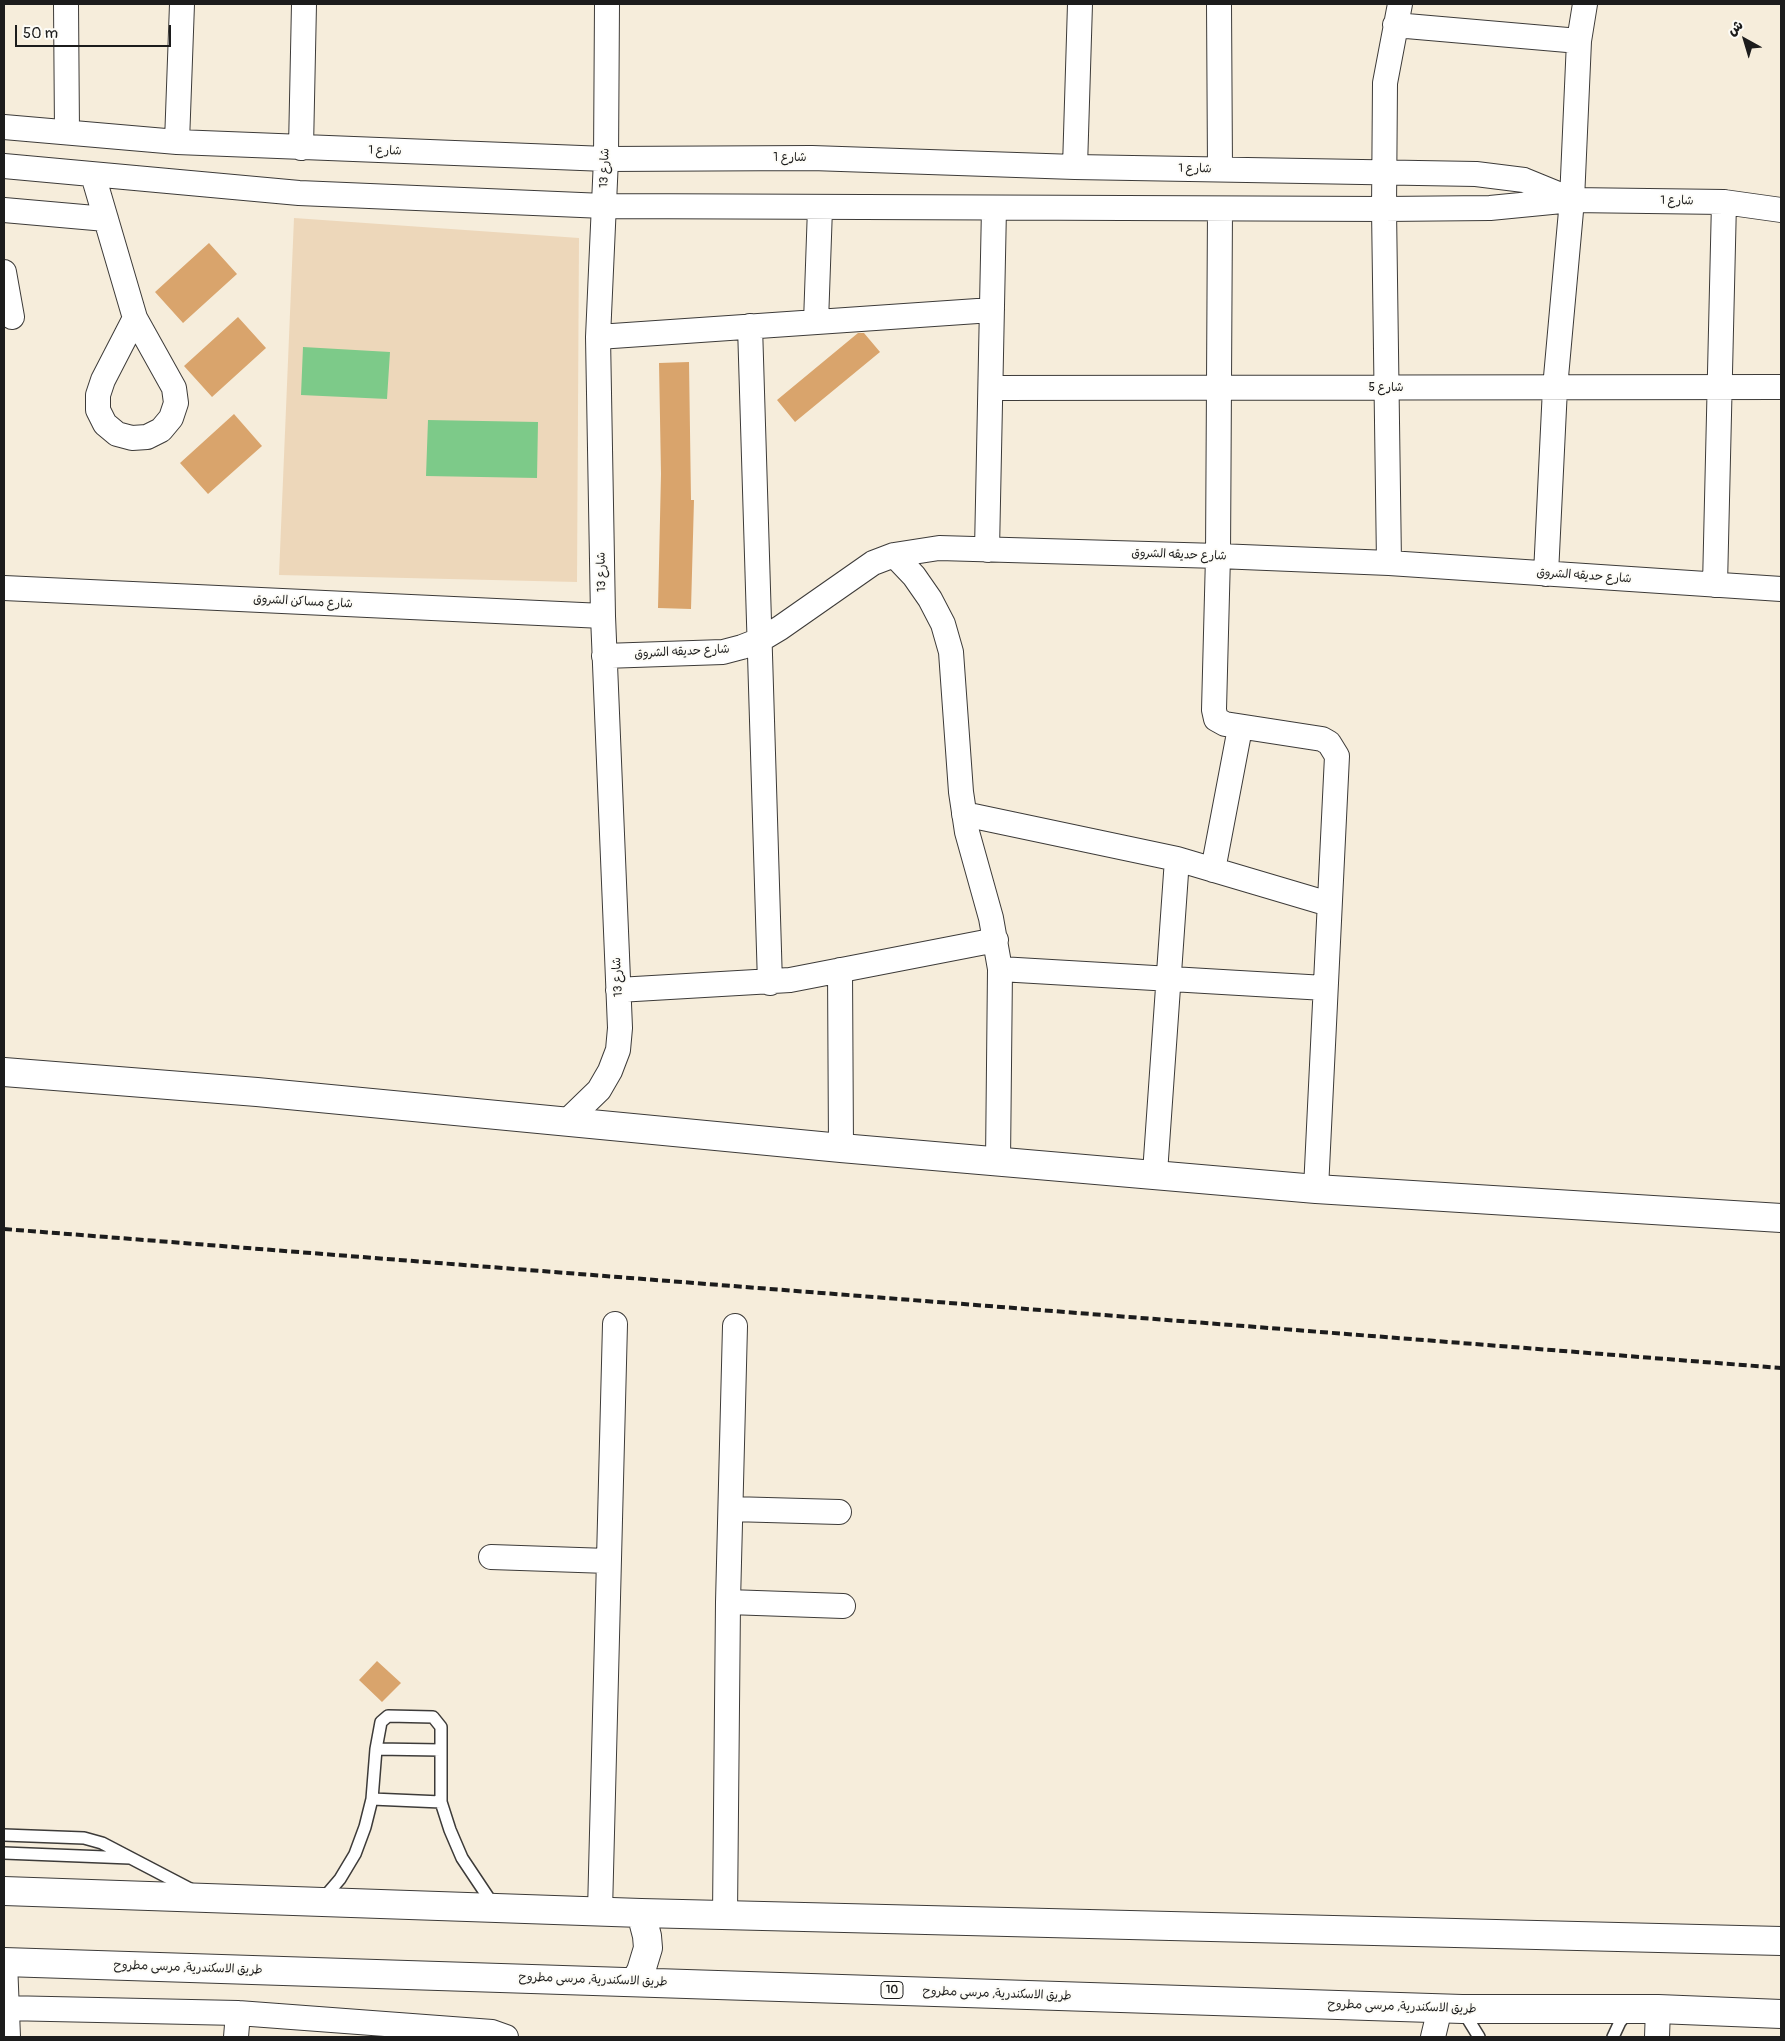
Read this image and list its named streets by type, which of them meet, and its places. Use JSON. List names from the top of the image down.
{
  "streets": {
    "main road": ["طريق الاسكندرية, مرسى مطروح", "10"],
    "street": [
      "شارع 1",
      "شارع 13",
      "شارع 5",
      "شارع حديقه الشروق",
      "شارع مساكن الشروق"
    ]
  },
  "crossings": [
    ["شارع 1", "شارع 13"],
    ["شارع 13", "شارع حديقه الشروق"],
    ["شارع 13", "شارع مساكن الشروق"]
  ],
  "scale_bar": "50 m",
  "north": "top left"
}
